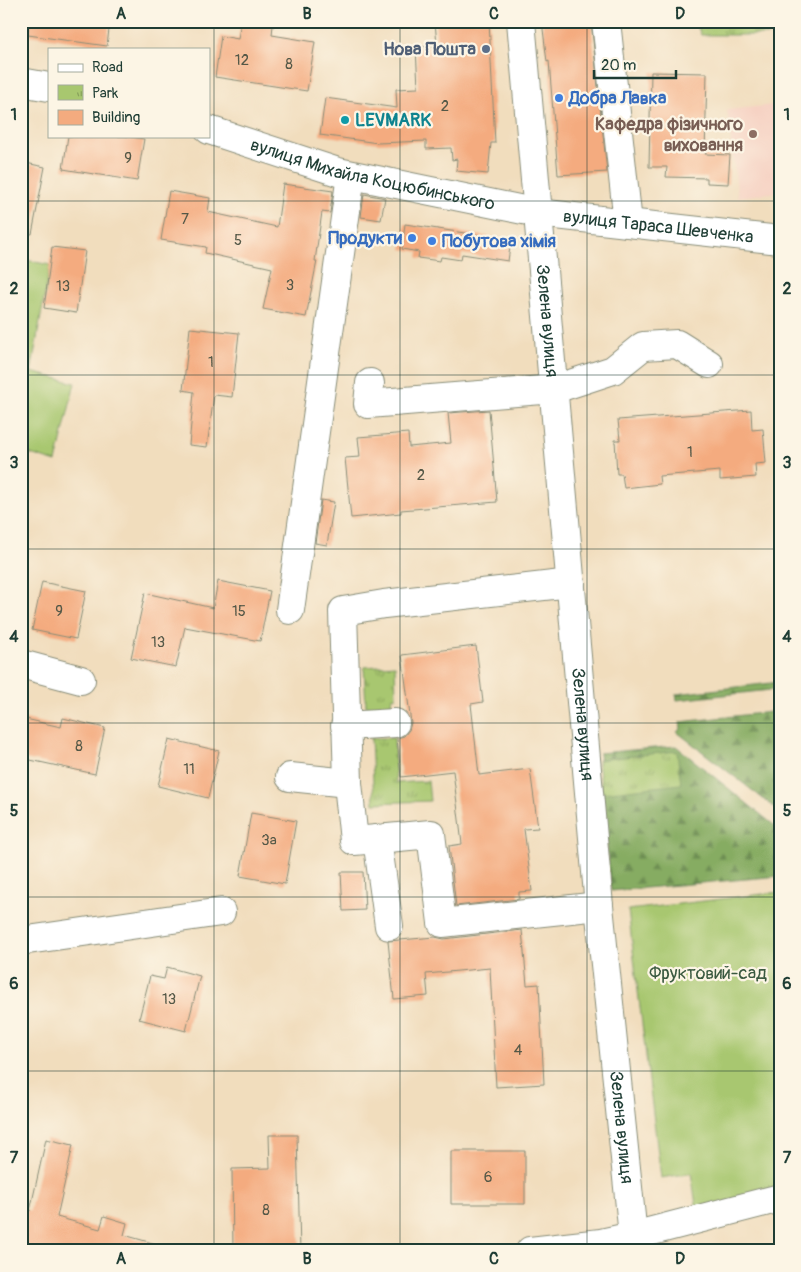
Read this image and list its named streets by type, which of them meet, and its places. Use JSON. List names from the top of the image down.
{
  "streets": {
    "street": ["вулиця Михайла Коцюбинського", "вулиця Тараса Шевченка", "Зелена вулиця"]
  },
  "crossings": [
    ["вулиця Михайла Коцюбинського", "вулиця Тараса Шевченка"],
    ["вулиця Михайла Коцюбинського", "Зелена вулиця"],
    ["вулиця Тараса Шевченка", "Зелена вулиця"]
  ],
  "parks": ["Фруктовий-сад"],
  "places": [
    "Нова Пошта",
    "Добра Лавка",
    "LEVMARK",
    "Кафедра фізичного виховання",
    "Продукти",
    "Побутова хімія"
  ],
  "house_numbers": [
    "12",
    "8",
    "2",
    "9",
    "7",
    "5",
    "3",
    "13",
    "1",
    "1",
    "2",
    "9",
    "15",
    "13",
    "8",
    "11",
    "3а",
    "13",
    "4",
    "6",
    "8"
  ],
  "legend": ["Road", "Park", "Building"],
  "scale_bar": "20 m",
  "grid": {
    "columns": [
      "A",
      "B",
      "C",
      "D"
    ],
    "rows": [
      "1",
      "2",
      "3",
      "4",
      "5",
      "6",
      "7"
    ]
  }
}
